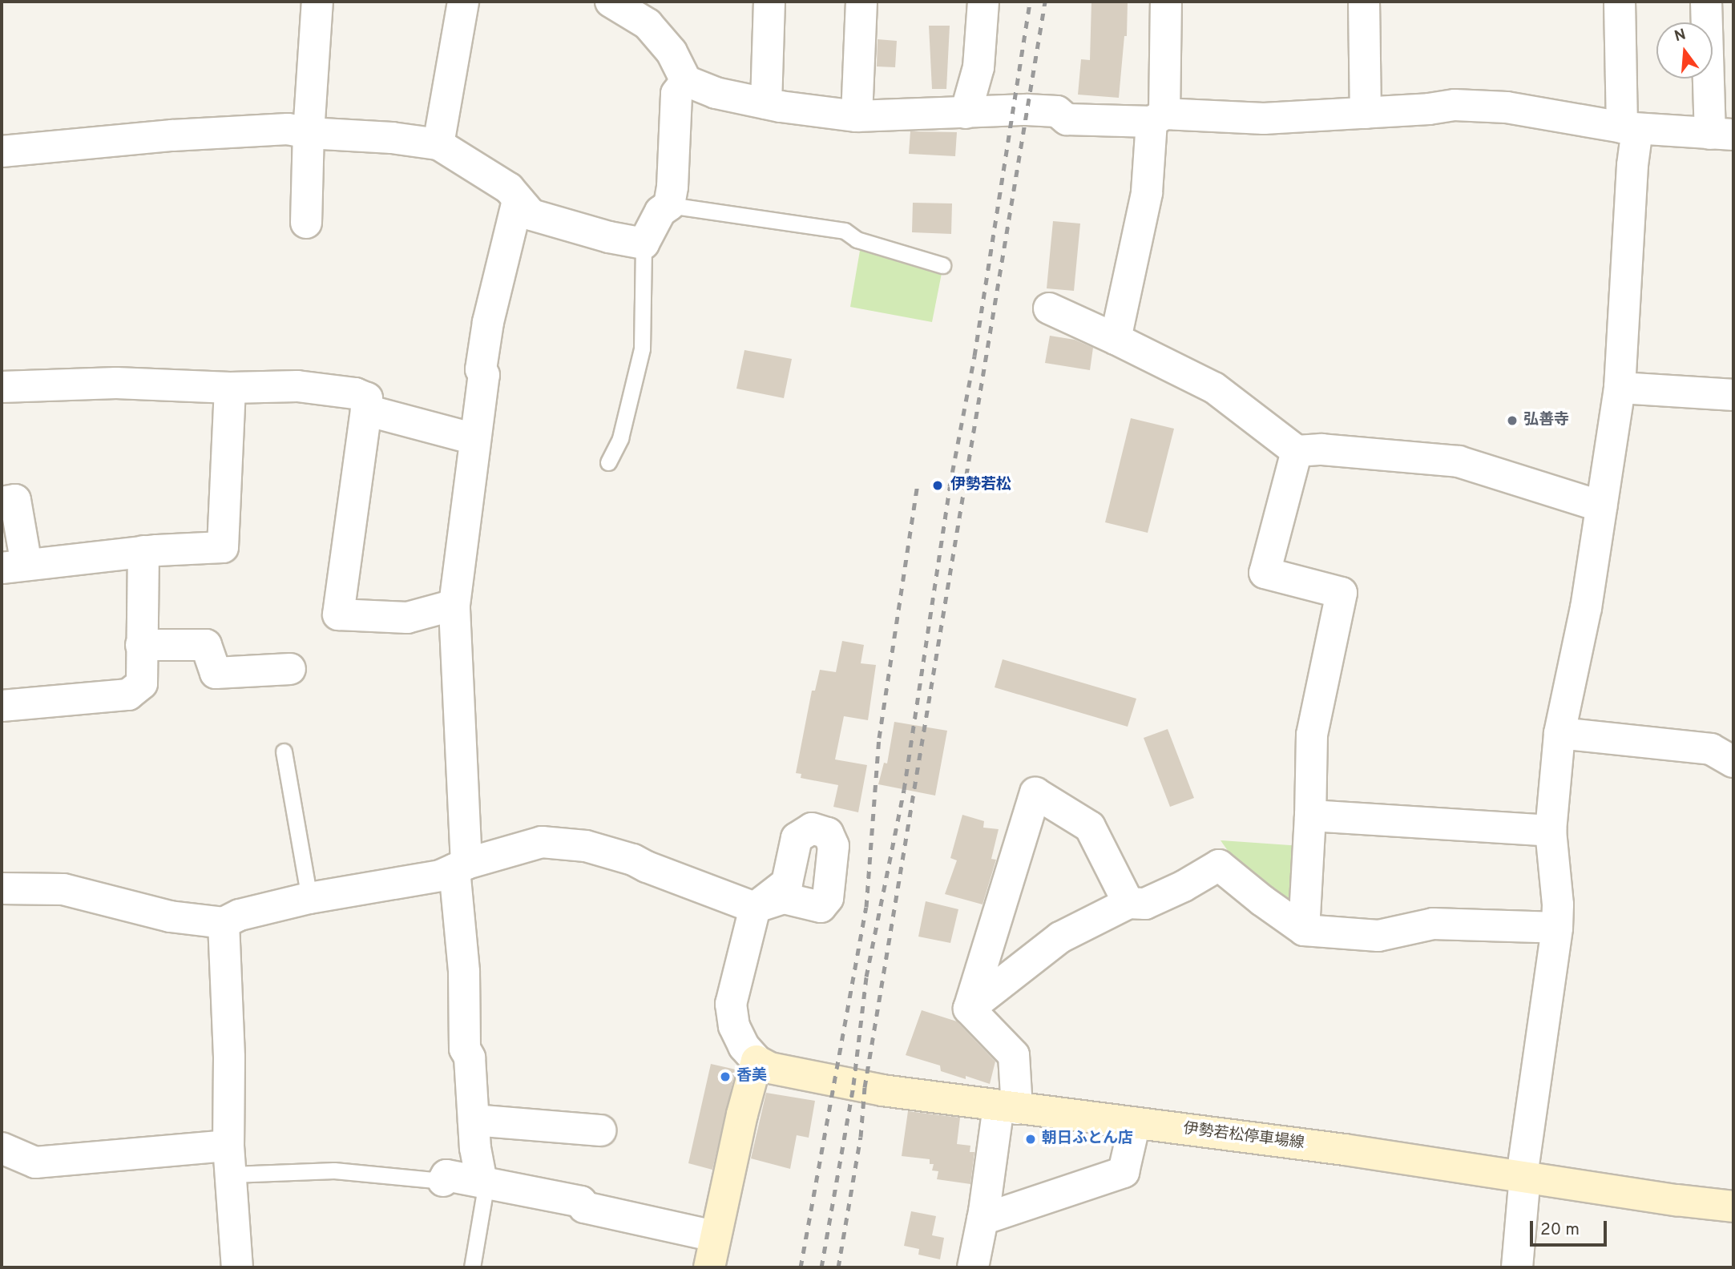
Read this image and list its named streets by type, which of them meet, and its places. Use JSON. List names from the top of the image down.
{
  "streets": {
    "main road": ["伊勢若松停車場線"]
  },
  "places": [
    "弘善寺",
    "伊勢若松",
    "香美",
    "朝日ふとん店"
  ],
  "scale_bar": "20 m",
  "north": "top"
}
